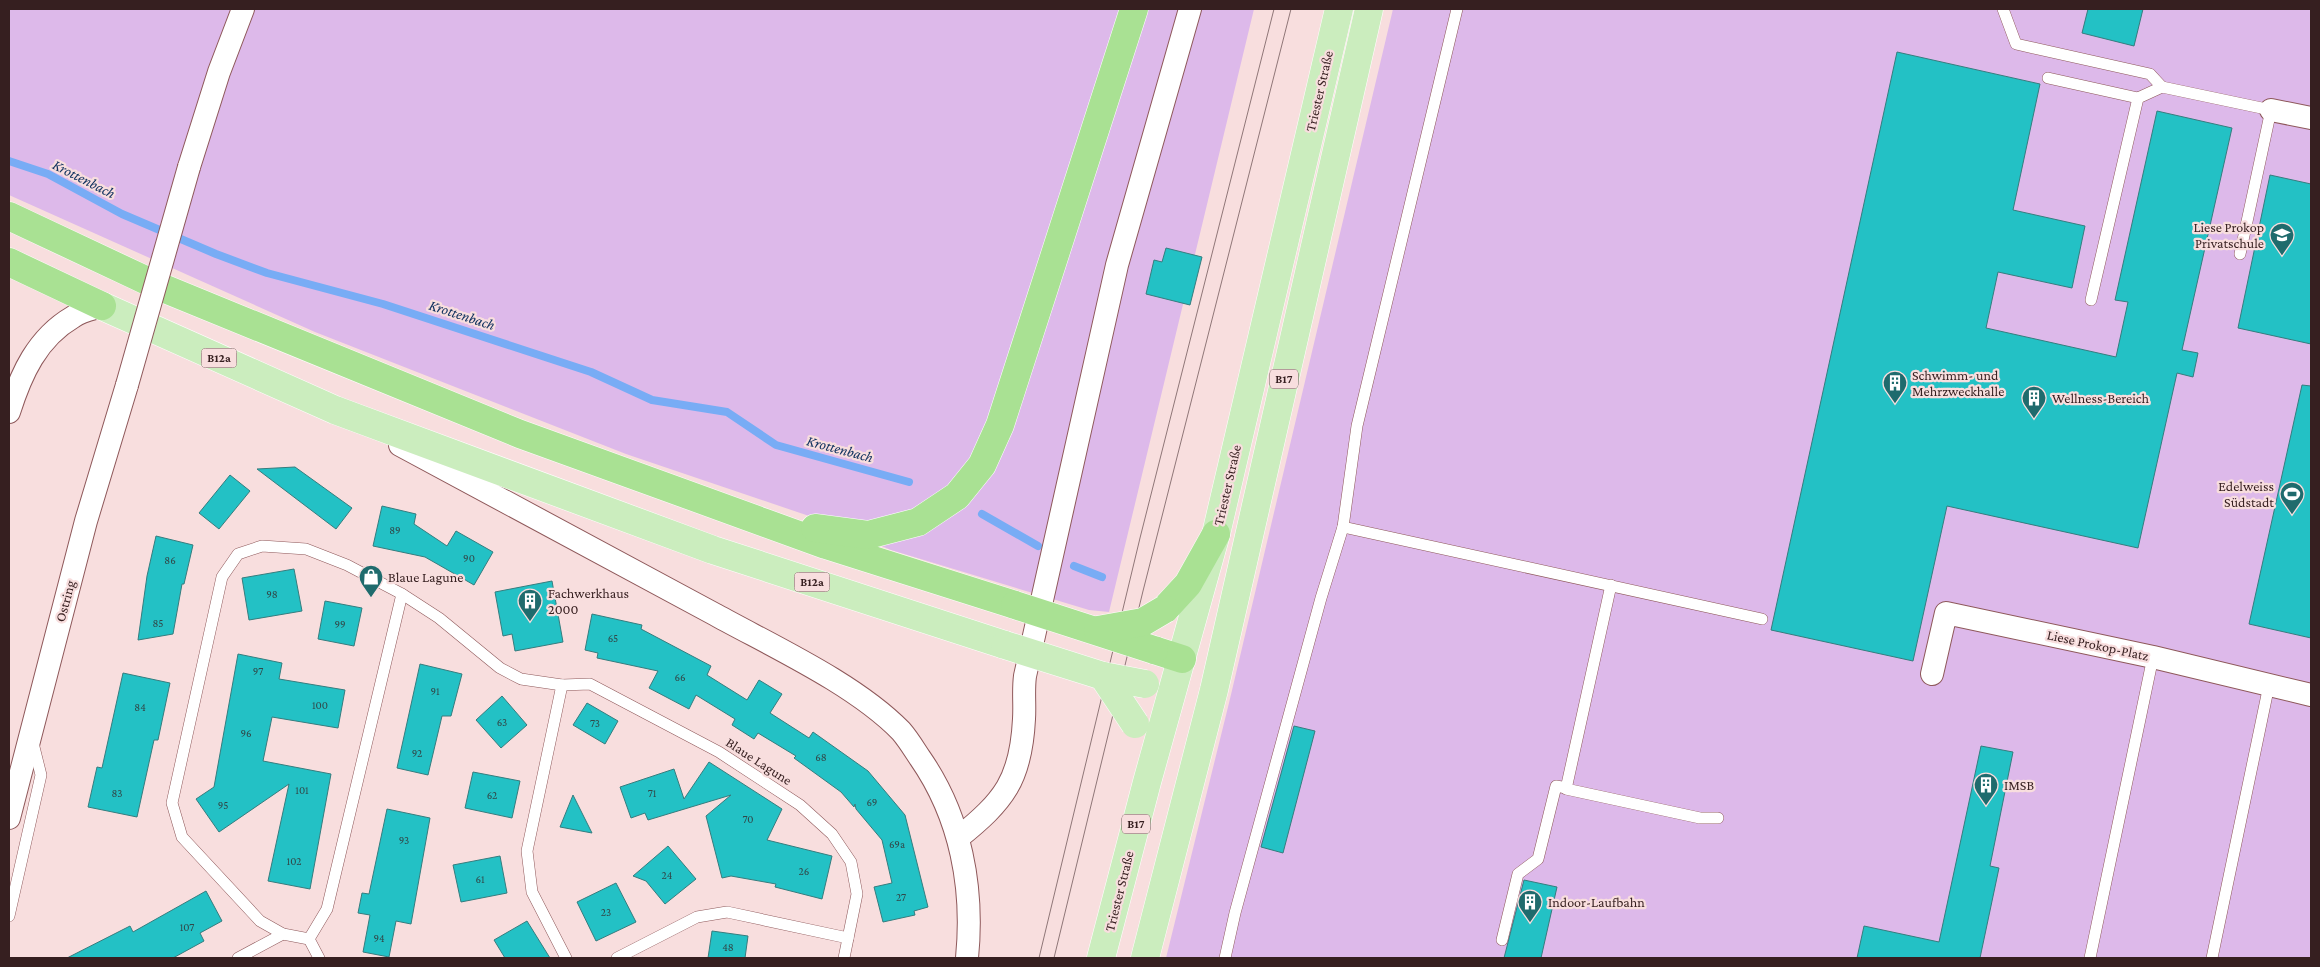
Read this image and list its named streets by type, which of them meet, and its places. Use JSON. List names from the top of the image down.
{
  "streets": {
    "main road": ["Triester Straße", "B12a", "B17"],
    "street": ["Ostring", "Liese Prokop-Platz"],
    "lane": ["Blaue Lagune"]
  },
  "crossings": [
    ["Triester Straße", "B12a"]
  ],
  "water": ["Krottenbach"],
  "places": {
    "school or university": ["Liese Prokop Privatschule"],
    "building": [
      "Schwimm- und Mehrzweckhalle",
      "Wellness-Bereich",
      "Fachwerkhaus 2000",
      "IMSB",
      "Indoor-Laufbahn"
    ],
    "sports": ["Edelweiss Südstadt"],
    "shop": ["Blaue Lagune"]
  },
  "house_numbers": [
    "89",
    "90",
    "86",
    "98",
    "85",
    "99",
    "65",
    "97",
    "66",
    "91",
    "100",
    "84",
    "63",
    "73",
    "96",
    "92",
    "68",
    "101",
    "83",
    "71",
    "62",
    "69",
    "95",
    "70",
    "93",
    "69a",
    "102",
    "26",
    "24",
    "61",
    "27",
    "23",
    "107",
    "94",
    "48"
  ]
}
